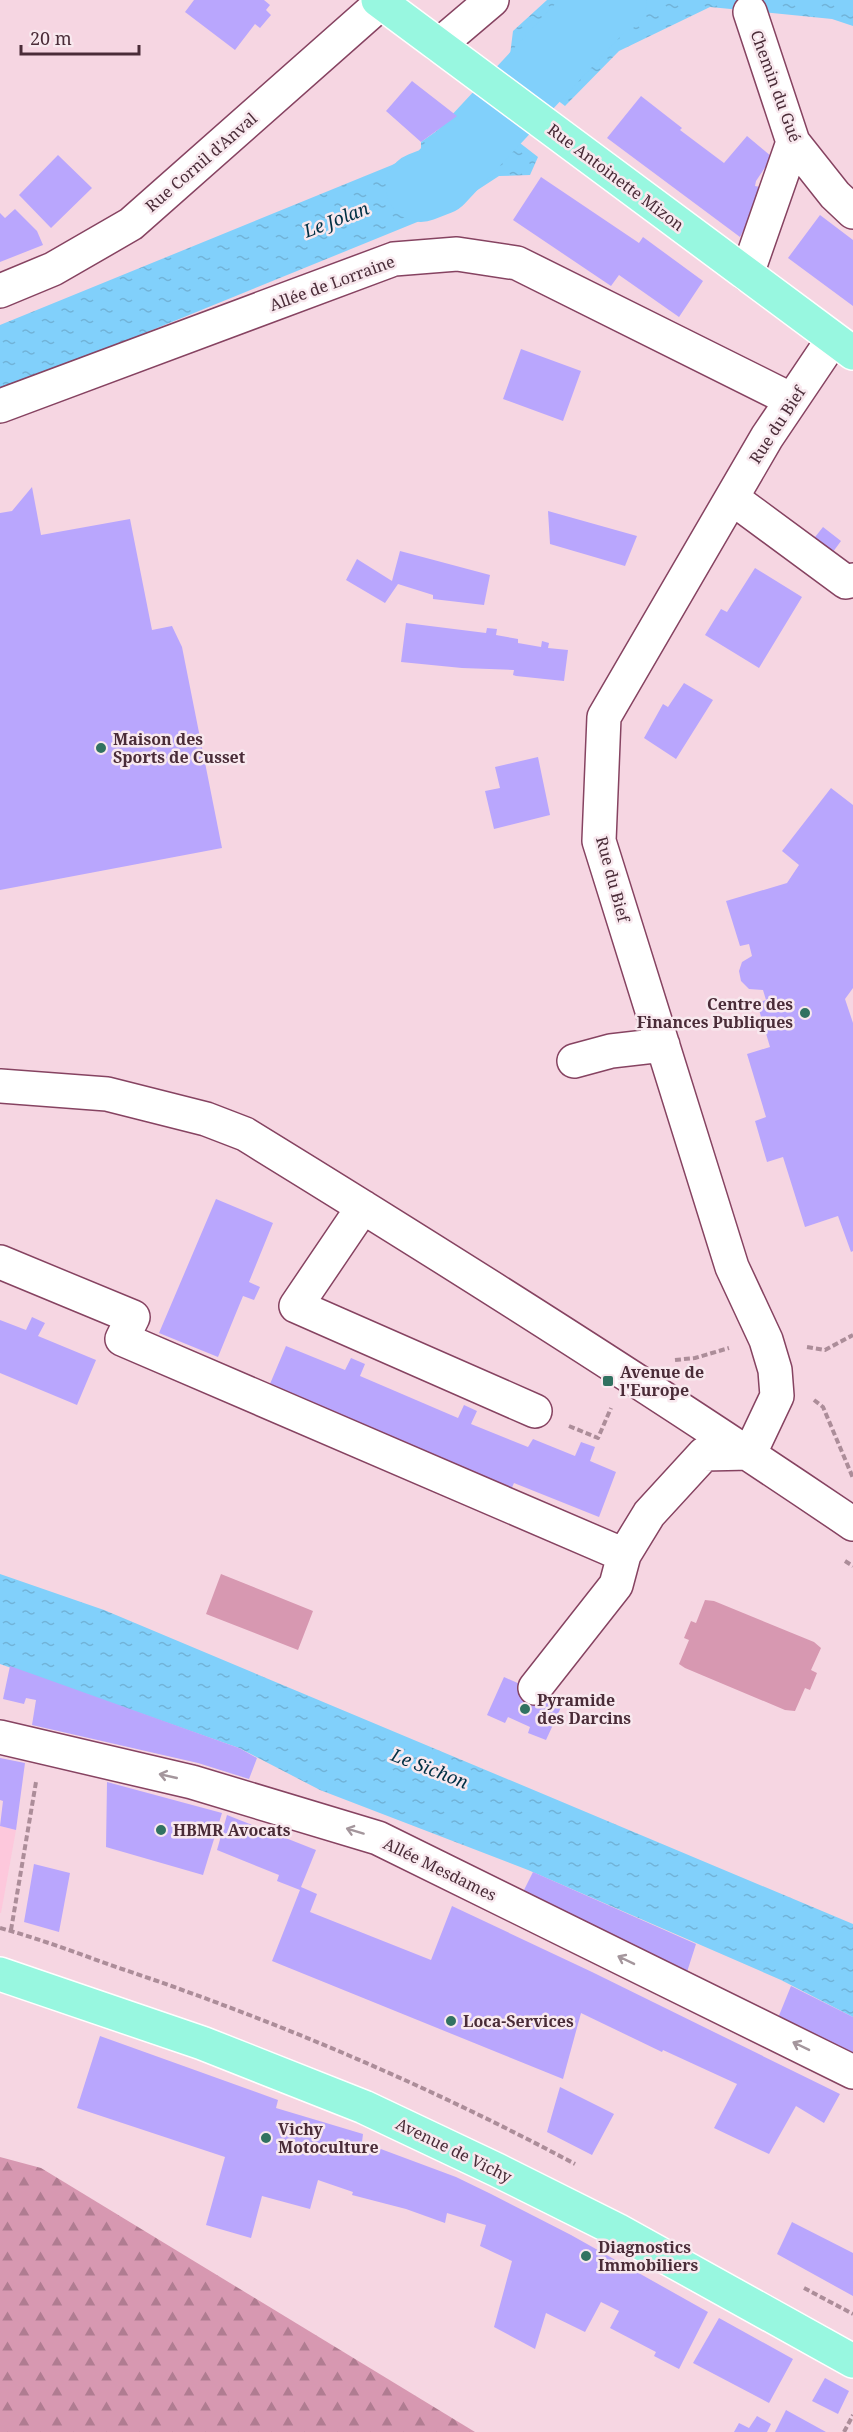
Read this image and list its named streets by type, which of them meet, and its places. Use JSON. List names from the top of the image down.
{
  "streets": {
    "main road": ["Rue Antoinette Mizon", "Avenue de Vichy"],
    "street": [
      "Chemin du Gué",
      "Rue Cornil d'Anval",
      "Allée de Lorraine",
      "Rue du Bief",
      "Allée Mesdames"
    ]
  },
  "crossings": [
    ["Rue Cornil d'Anval", "Rue Antoinette Mizon"],
    ["Rue Antoinette Mizon", "Rue du Bief"],
    ["Allée de Lorraine", "Rue du Bief"]
  ],
  "one_way": ["Allée Mesdames"],
  "water": ["Le Jolan", "Le Sichon"],
  "places": {
    "other": [
      "Maison des Sports de Cusset",
      "Centre des Finances Publiques",
      "Pyramide des Darcins",
      "HBMR Avocats",
      "Loca-Services",
      "Vichy Motoculture",
      "Diagnostics Immobiliers"
    ],
    "transit": ["Avenue de l'Europe"]
  },
  "scale_bar": "20 m"
}
